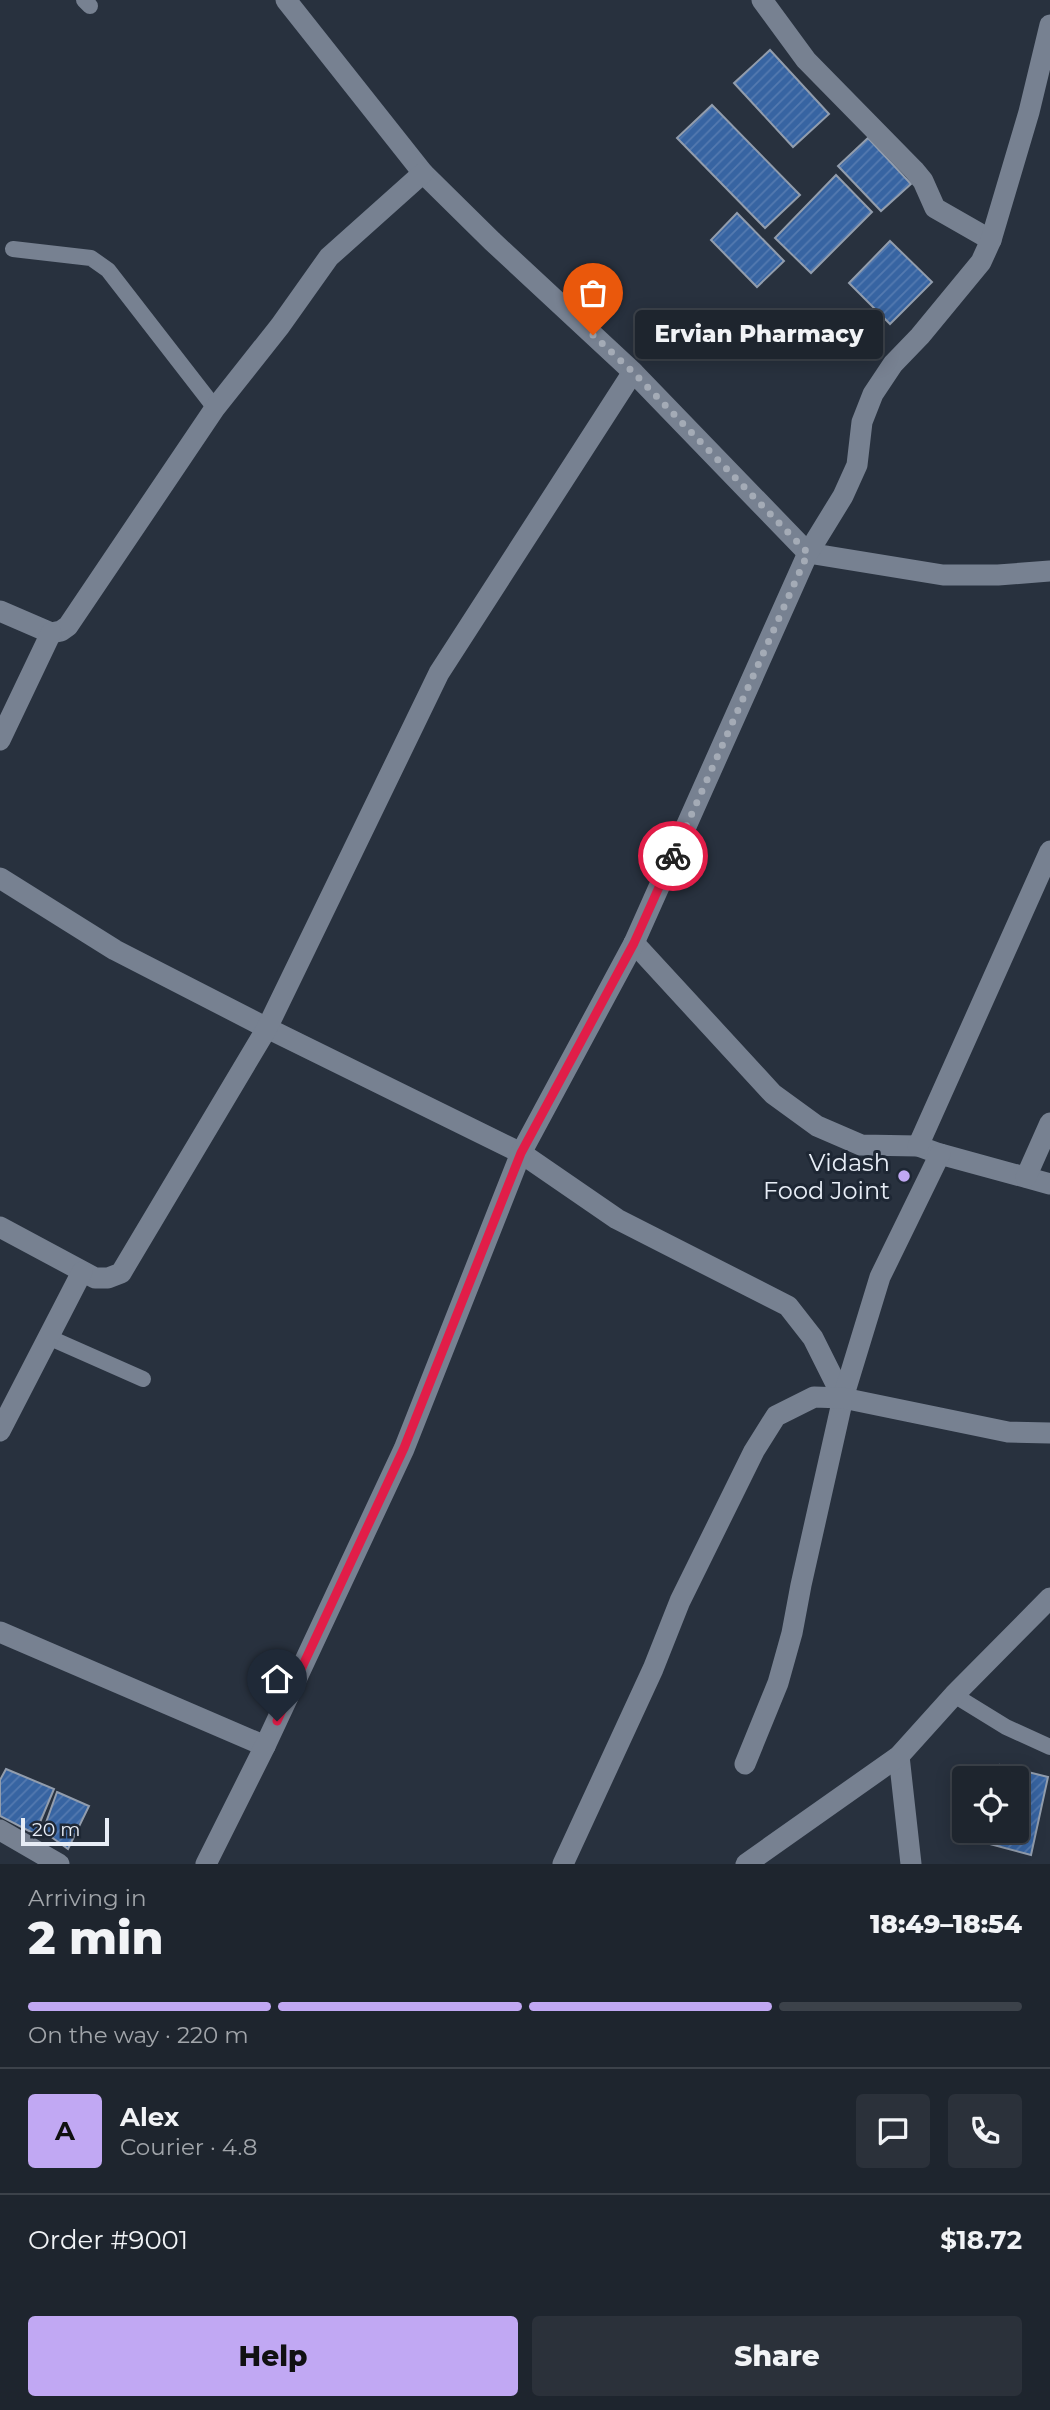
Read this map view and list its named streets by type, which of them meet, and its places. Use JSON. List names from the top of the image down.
{
  "places": ["Ervian Pharmacy", "Vidash Food Joint"],
  "scale_bar": "20 m",
  "page": {
    "bubble": "Ervian Pharmacy",
    "scale": "20 m",
    "heading": ["2 min", "Arriving in", "18:49–18:54"],
    "panel": [
      "Alex",
      "Courier · 4.8",
      "Order #9001",
      "$18.72"
    ],
    "bar": "On the way · 220 m",
    "round": "A",
    "buttons": ["Help", "Share"]
  }
}
